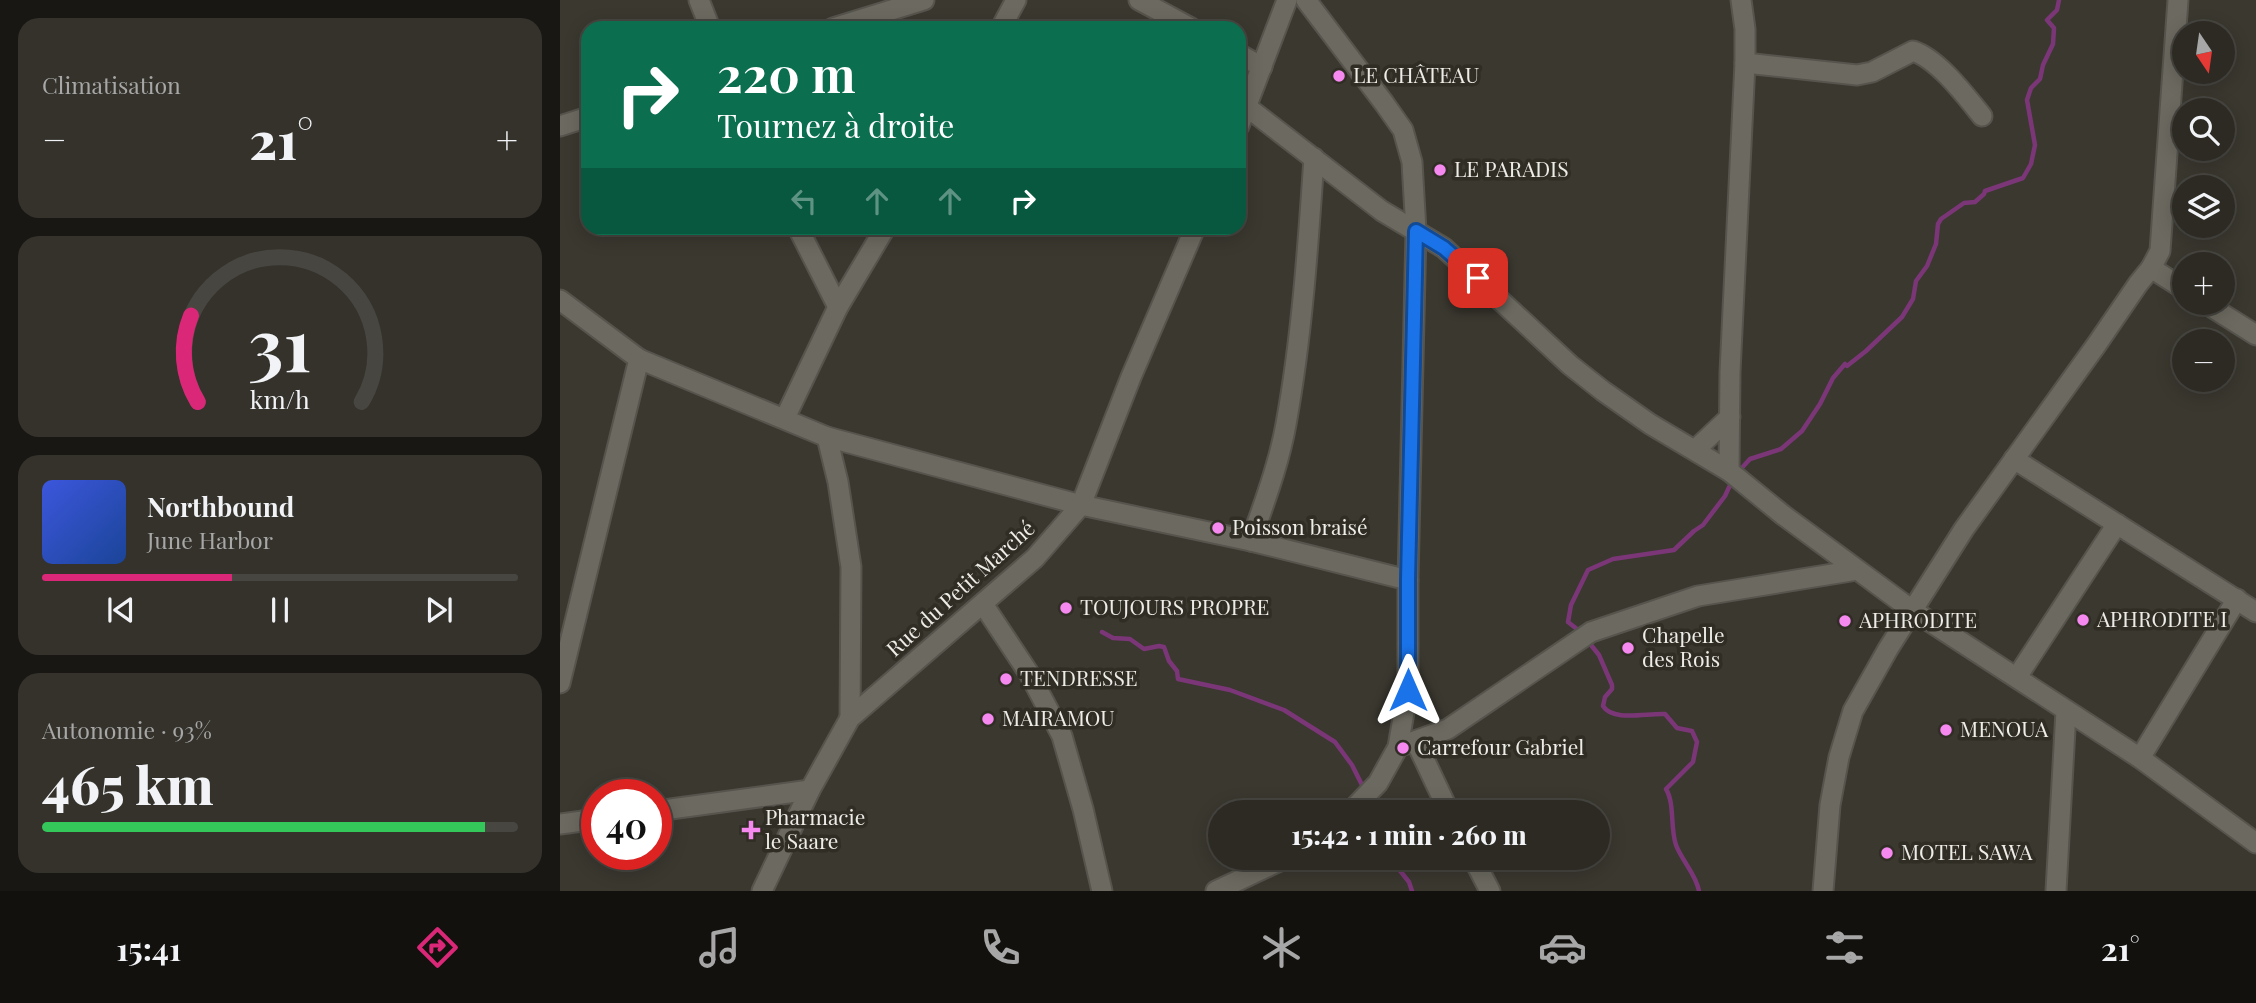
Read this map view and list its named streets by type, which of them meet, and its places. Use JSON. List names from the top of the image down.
{
  "streets": {
    "street": ["Rue du Petit Marché"]
  },
  "places": {
    "other": [
      "LE CHÂTEAU",
      "LE PARADIS",
      "Poisson braisé",
      "TOUJOURS PROPRE",
      "APHRODITE I",
      "APHRODITE",
      "Chapelle des Rois",
      "TENDRESSE",
      "MAIRAMOU",
      "MENOUA",
      "Carrefour Gabriel",
      "MOTEL SAWA"
    ],
    "health": ["Pharmacie le Saare"]
  },
  "north": "bottom",
  "page": {
    "tile": [
      "Climatisation",
      ["Autonomie · 93%", "465 km"]
    ],
    "map_buttons": ["+", "−"],
    "turn": ["220 m", "Tournez à droite"],
    "heat": ["−", "21°", "+"],
    "song": ["Northbound", "June Harbor"],
    "limit": "40",
    "trip": "15:42 · 1 min · 260 m",
    "tabs": ["15:41", "21°"],
    "gauge": ["31", "km/h"]
  }
}
